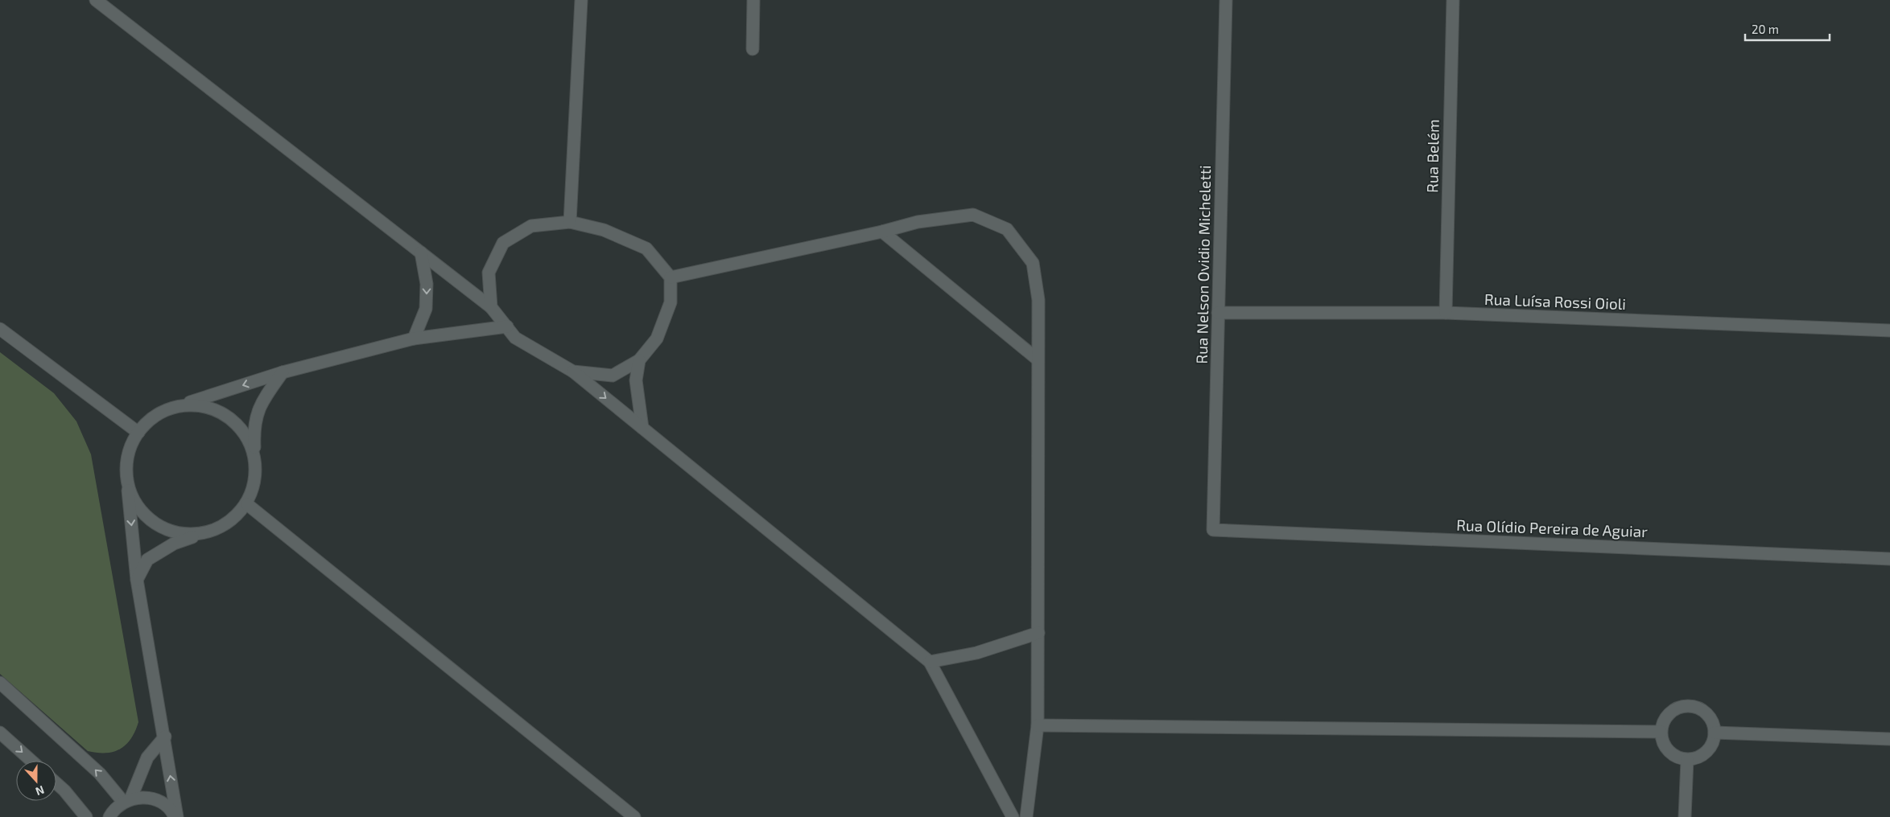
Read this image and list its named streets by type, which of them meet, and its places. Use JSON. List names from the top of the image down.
{
  "streets": {
    "street": [
      "Rua Belém",
      "Rua Nelson Ovidio Micheletti",
      "Rua Luísa Rossi Oioli",
      "Rua Olídio Pereira de Aguiar"
    ]
  },
  "crossings": [
    ["Rua Belém", "Rua Luísa Rossi Oioli"],
    ["Rua Nelson Ovidio Micheletti", "Rua Luísa Rossi Oioli"],
    ["Rua Nelson Ovidio Micheletti", "Rua Olídio Pereira de Aguiar"]
  ],
  "scale_bar": "20 m",
  "north": "bottom"
}
